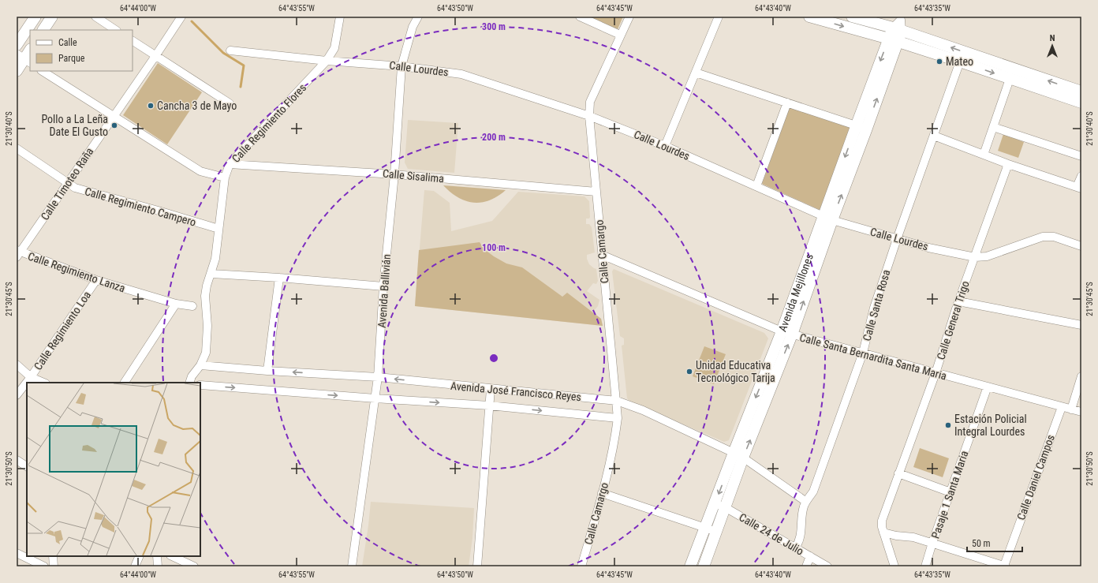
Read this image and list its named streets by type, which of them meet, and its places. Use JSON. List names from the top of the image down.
{
  "streets": {
    "street": [
      "Calle Lourdes",
      "Calle Regimiento Flores",
      "Calle Sisalima",
      "Calle Timoteo Raña",
      "Calle Regimiento Campero",
      "Calle Camargo",
      "Calle Regimiento Lanza",
      "Avenida Ballivián",
      "Avenida Mejillones",
      "Calle Santa Rosa",
      "Calle General Trigo",
      "Calle Regimiento Loa",
      "Calle Santa Bernardita Santa Maria",
      "Avenida José Francisco Reyes",
      "Calle Daniel Campos",
      "Pasaje 1 Santa Maria",
      "Calle 24 de Julio"
    ]
  },
  "crossings": [
    ["Calle Lourdes", "Calle Regimiento Flores"],
    ["Calle Lourdes", "Calle Camargo"],
    ["Calle Lourdes", "Avenida Ballivián"],
    ["Calle Lourdes", "Avenida Mejillones"],
    ["Calle Lourdes", "Calle Santa Rosa"],
    ["Calle Lourdes", "Calle General Trigo"],
    ["Calle Regimiento Flores", "Calle Sisalima"],
    ["Calle Regimiento Flores", "Calle Regimiento Campero"],
    ["Calle Regimiento Flores", "Avenida José Francisco Reyes"],
    ["Calle Sisalima", "Calle Camargo"],
    ["Calle Sisalima", "Avenida Ballivián"],
    ["Calle Timoteo Raña", "Calle Regimiento Campero"],
    ["Calle Timoteo Raña", "Calle Regimiento Lanza"],
    ["Calle Camargo", "Calle Santa Bernardita Santa Maria"],
    ["Calle Camargo", "Avenida José Francisco Reyes"],
    ["Calle Regimiento Lanza", "Calle Regimiento Loa"],
    ["Avenida Ballivián", "Avenida José Francisco Reyes"],
    ["Avenida Mejillones", "Calle Santa Bernardita Santa Maria"],
    ["Avenida Mejillones", "Avenida José Francisco Reyes"],
    ["Avenida Mejillones", "Calle 24 de Julio"],
    ["Calle Santa Rosa", "Calle Santa Bernardita Santa Maria"],
    ["Calle Santa Rosa", "Avenida José Francisco Reyes"],
    ["Calle Santa Rosa", "Calle 24 de Julio"],
    ["Calle General Trigo", "Calle Santa Bernardita Santa Maria"],
    ["Calle Santa Bernardita Santa Maria", "Calle Daniel Campos"],
    ["Calle Santa Bernardita Santa Maria", "Pasaje 1 Santa Maria"]
  ],
  "places": [
    "Mateo",
    "Cancha 3 de Mayo",
    "Pollo a La Leña Date El Gusto",
    "Unidad Educativa Tecnológico Tarija",
    "Estación Policial Integral Lourdes"
  ],
  "legend": ["Calle", "Parque"],
  "scale_bar": "50 m",
  "north": "top",
  "coordinates": [
    "64°44'00\"W",
    "64°43'55\"W",
    "64°43'50\"W",
    "64°43'45\"W",
    "64°43'40\"W",
    "64°43'35\"W",
    "21°30'40\"S",
    "21°30'45\"S",
    "21°30'50\"S"
  ],
  "rings": ["300 m", "200 m", "100 m"]
}
